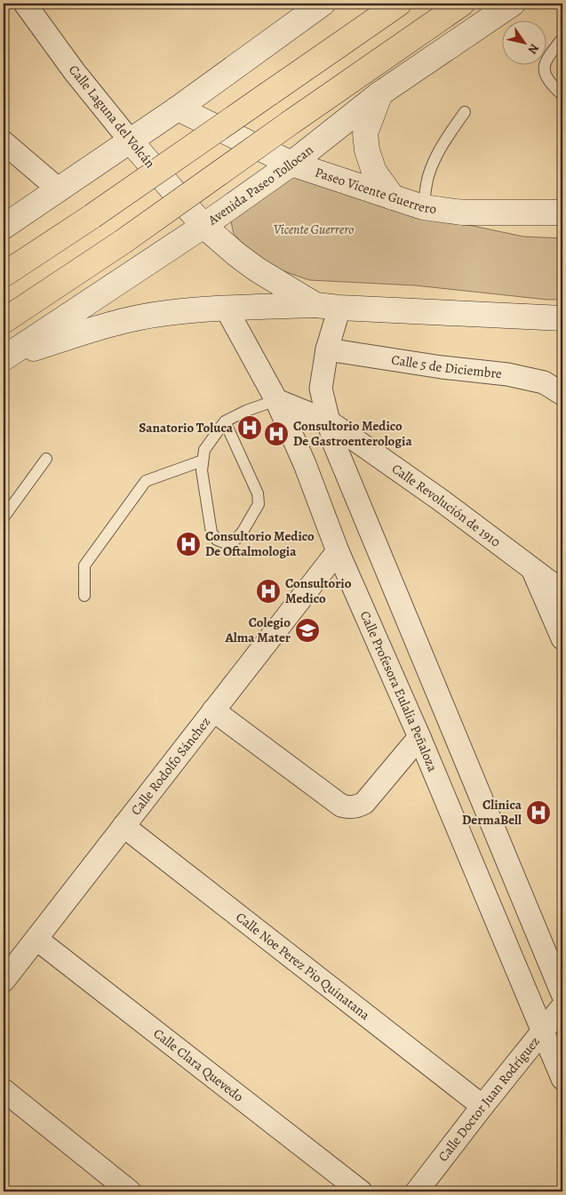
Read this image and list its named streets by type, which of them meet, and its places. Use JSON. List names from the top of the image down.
{
  "streets": {
    "main road": ["Calle Laguna del Volcán", "Avenida Paseo Tollocan", "Paseo Vicente Guerrero"],
    "street": [
      "Calle 5 de Diciembre",
      "Calle Revolución de 1910",
      "Calle Profesora Eulalia Peñaloza",
      "Calle Rodolfo Sánchez",
      "Calle Noe Perez Pio Quinatana",
      "Calle Clara Quevedo",
      "Calle Doctor Juan Rodríguez"
    ]
  },
  "crossings": [
    ["Calle Laguna del Volcán", "Avenida Paseo Tollocan"],
    ["Avenida Paseo Tollocan", "Paseo Vicente Guerrero"],
    ["Calle Revolución de 1910", "Calle Profesora Eulalia Peñaloza"],
    ["Calle Profesora Eulalia Peñaloza", "Calle Rodolfo Sánchez"],
    ["Calle Profesora Eulalia Peñaloza", "Calle Doctor Juan Rodríguez"],
    ["Calle Rodolfo Sánchez", "Calle Noe Perez Pio Quinatana"],
    ["Calle Rodolfo Sánchez", "Calle Clara Quevedo"],
    ["Calle Noe Perez Pio Quinatana", "Calle Doctor Juan Rodríguez"]
  ],
  "parks": ["Vicente Guerrero"],
  "places": {
    "hospital": [
      "Sanatorio Toluca",
      "Consultorio Medico De Gastroenterologia",
      "Consultorio Medico De Oftalmologia",
      "Consultorio Medico",
      "Clinica DermaBell"
    ],
    "school or university": ["Colegio Alma Mater"]
  },
  "north": "bottom right"
}
